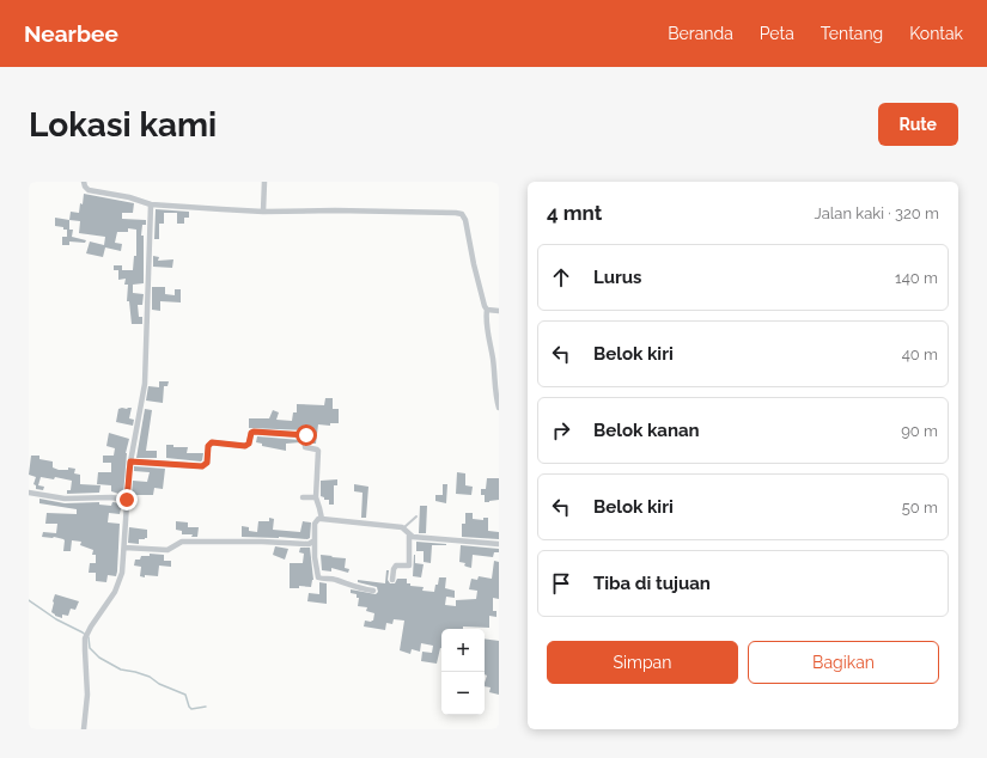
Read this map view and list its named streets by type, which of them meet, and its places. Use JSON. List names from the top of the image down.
{
  "page": {
    "header": "Nearbee",
    "nav": [
      "Beranda",
      "Peta",
      "Tentang",
      "Kontak"
    ],
    "buttons": [
      "Rute",
      ["Simpan", "Bagikan"]
    ],
    "title": "Lokasi kami",
    "heading": ["4 mnt", "Jalan kaki · 320 m"],
    "list": [
      ["Lurus", "140 m"],
      ["Belok kiri", "40 m"],
      ["Belok kanan", "90 m"],
      ["Belok kiri", "50 m"],
      "Tiba di tujuan"
    ],
    "map_buttons": ["+", "−"]
  }
}
